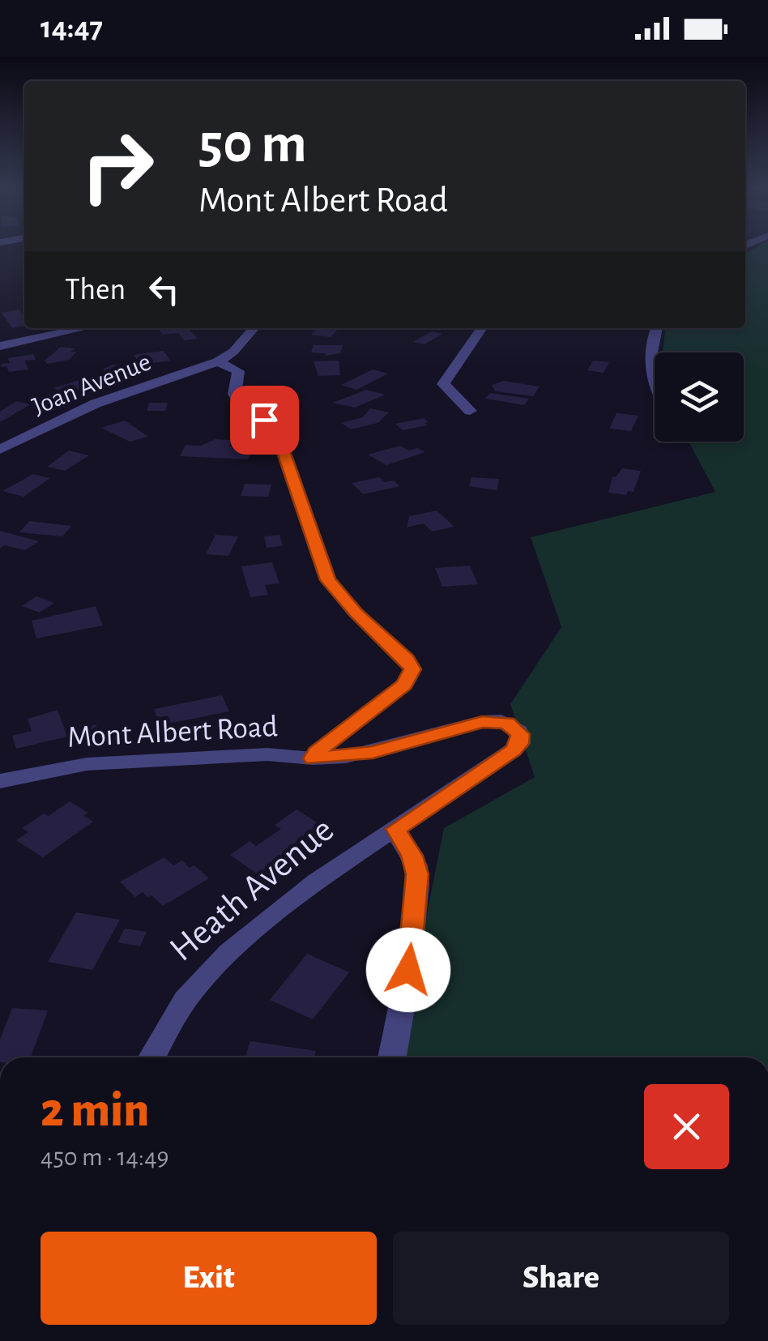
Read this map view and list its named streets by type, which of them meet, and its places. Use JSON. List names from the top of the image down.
{
  "streets": {
    "street": ["Joan Avenue", "Mont Albert Road", "Heath Avenue"]
  },
  "crossings": [
    ["Mont Albert Road", "Heath Avenue"]
  ],
  "page": {
    "status": "14:47",
    "turn": ["50 m", "Mont Albert Road"],
    "then": "Then",
    "heading": ["2 min", "450 m · 14:49"],
    "buttons": ["Exit", "Share"]
  }
}
